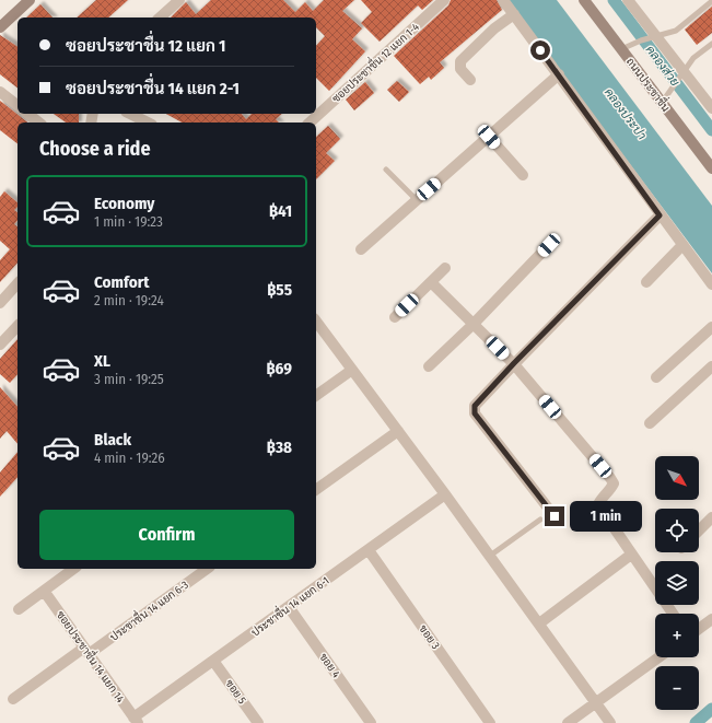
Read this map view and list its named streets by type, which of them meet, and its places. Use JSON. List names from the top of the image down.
{
  "streets": {
    "main road": ["ถนนประชาชื่น"],
    "street": [
      "ซอยประชาชื่น 12 แยก 1-4",
      "ประชาชื่น 14 แยก 6-1",
      "ประชาชื่น 14 แยก 6-3",
      "ขอย 3",
      "ซอยประชาชื่น 14 แยก 14",
      "ขอย 4",
      "ฃอย 5"
    ]
  },
  "crossings": [
    ["ประชาชื่น 14 แยก 6-1", "ขอย 3"],
    ["ประชาชื่น 14 แยก 6-1", "ซอยประชาชื่น 14 แยก 14"],
    ["ประชาชื่น 14 แยก 6-1", "ขอย 4"],
    ["ประชาชื่น 14 แยก 6-1", "ฃอย 5"],
    ["ประชาชื่น 14 แยก 6-3", "ซอยประชาชื่น 14 แยก 14"]
  ],
  "water": ["คลองส่วย", "คลองประปา"],
  "north": "bottom right",
  "page": {
    "banner": ["ซอยประชาชื่น 12 แยก 1", "ซอยประชาชื่น 14 แยก 2-1"],
    "heading": "Choose a ride",
    "list": [
      {
        "name": "Economy",
        "note": "1 min · 19:23",
        "value": "฿41"
      },
      {
        "name": "Comfort",
        "note": "2 min · 19:24",
        "value": "฿55"
      },
      {
        "name": "XL",
        "note": "3 min · 19:25",
        "value": "฿69"
      },
      {
        "name": "Black",
        "note": "4 min · 19:26",
        "value": "฿38"
      }
    ],
    "map_buttons": ["+", "−"],
    "bubble": "1 min",
    "buttons": "Confirm"
  }
}
